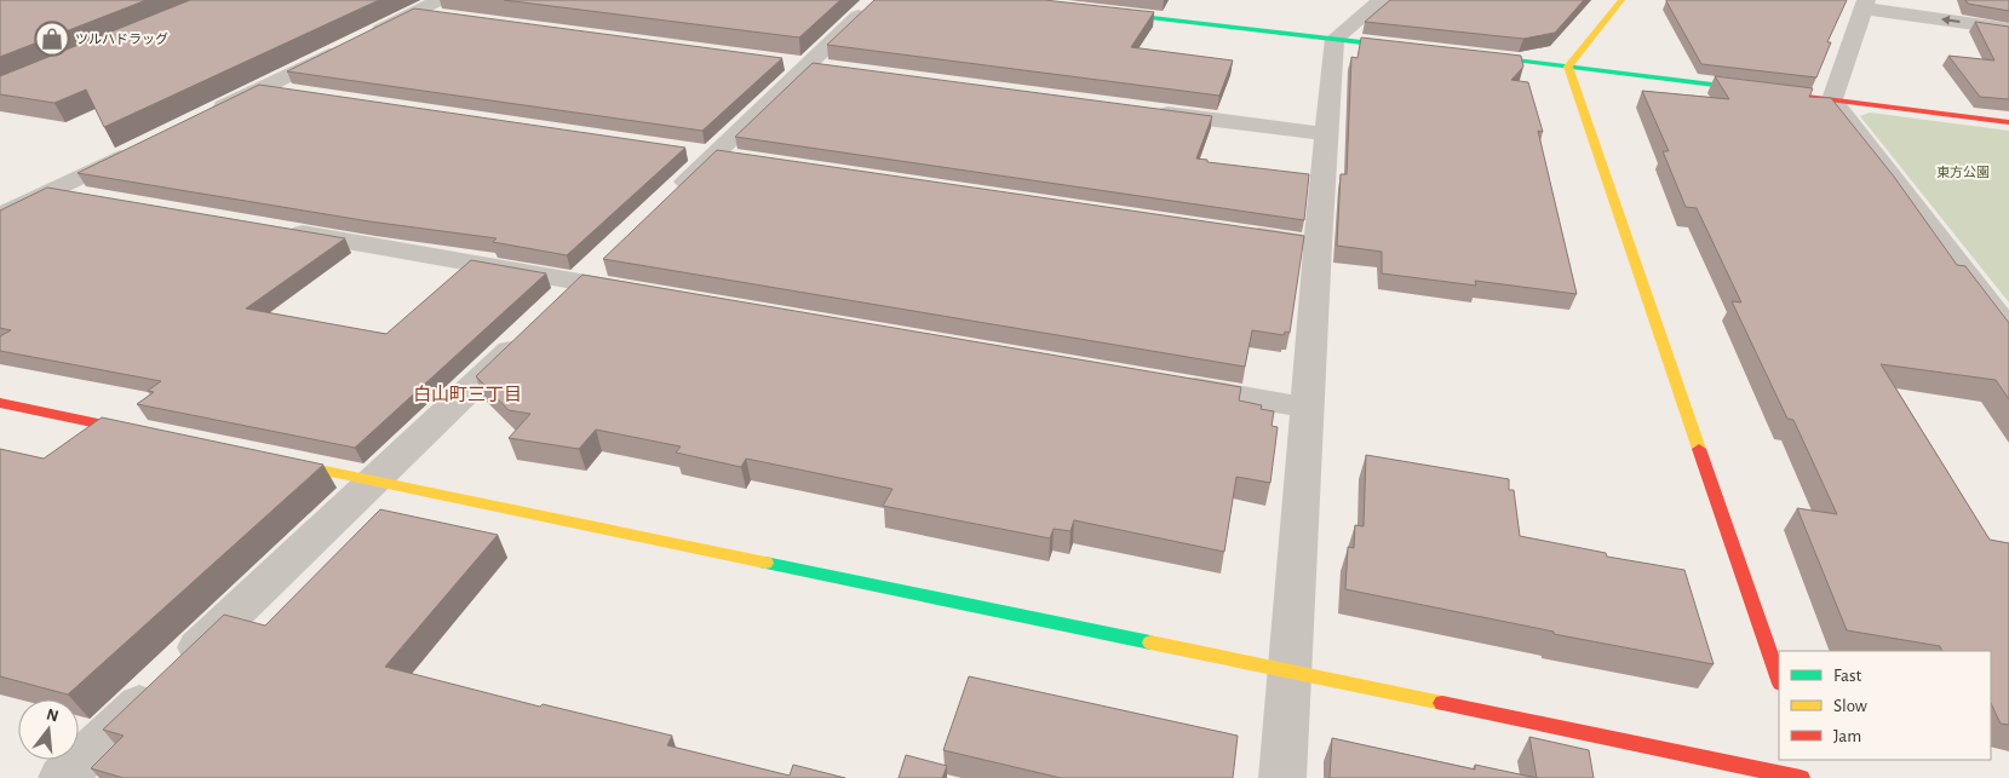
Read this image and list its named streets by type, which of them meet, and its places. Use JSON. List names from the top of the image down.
{
  "districts": ["白山町三丁目"],
  "parks": ["東方公園"],
  "places": {
    "shop": ["ツルハドラッグ"]
  },
  "legend": ["Fast", "Slow", "Jam"],
  "north": "top"
}
